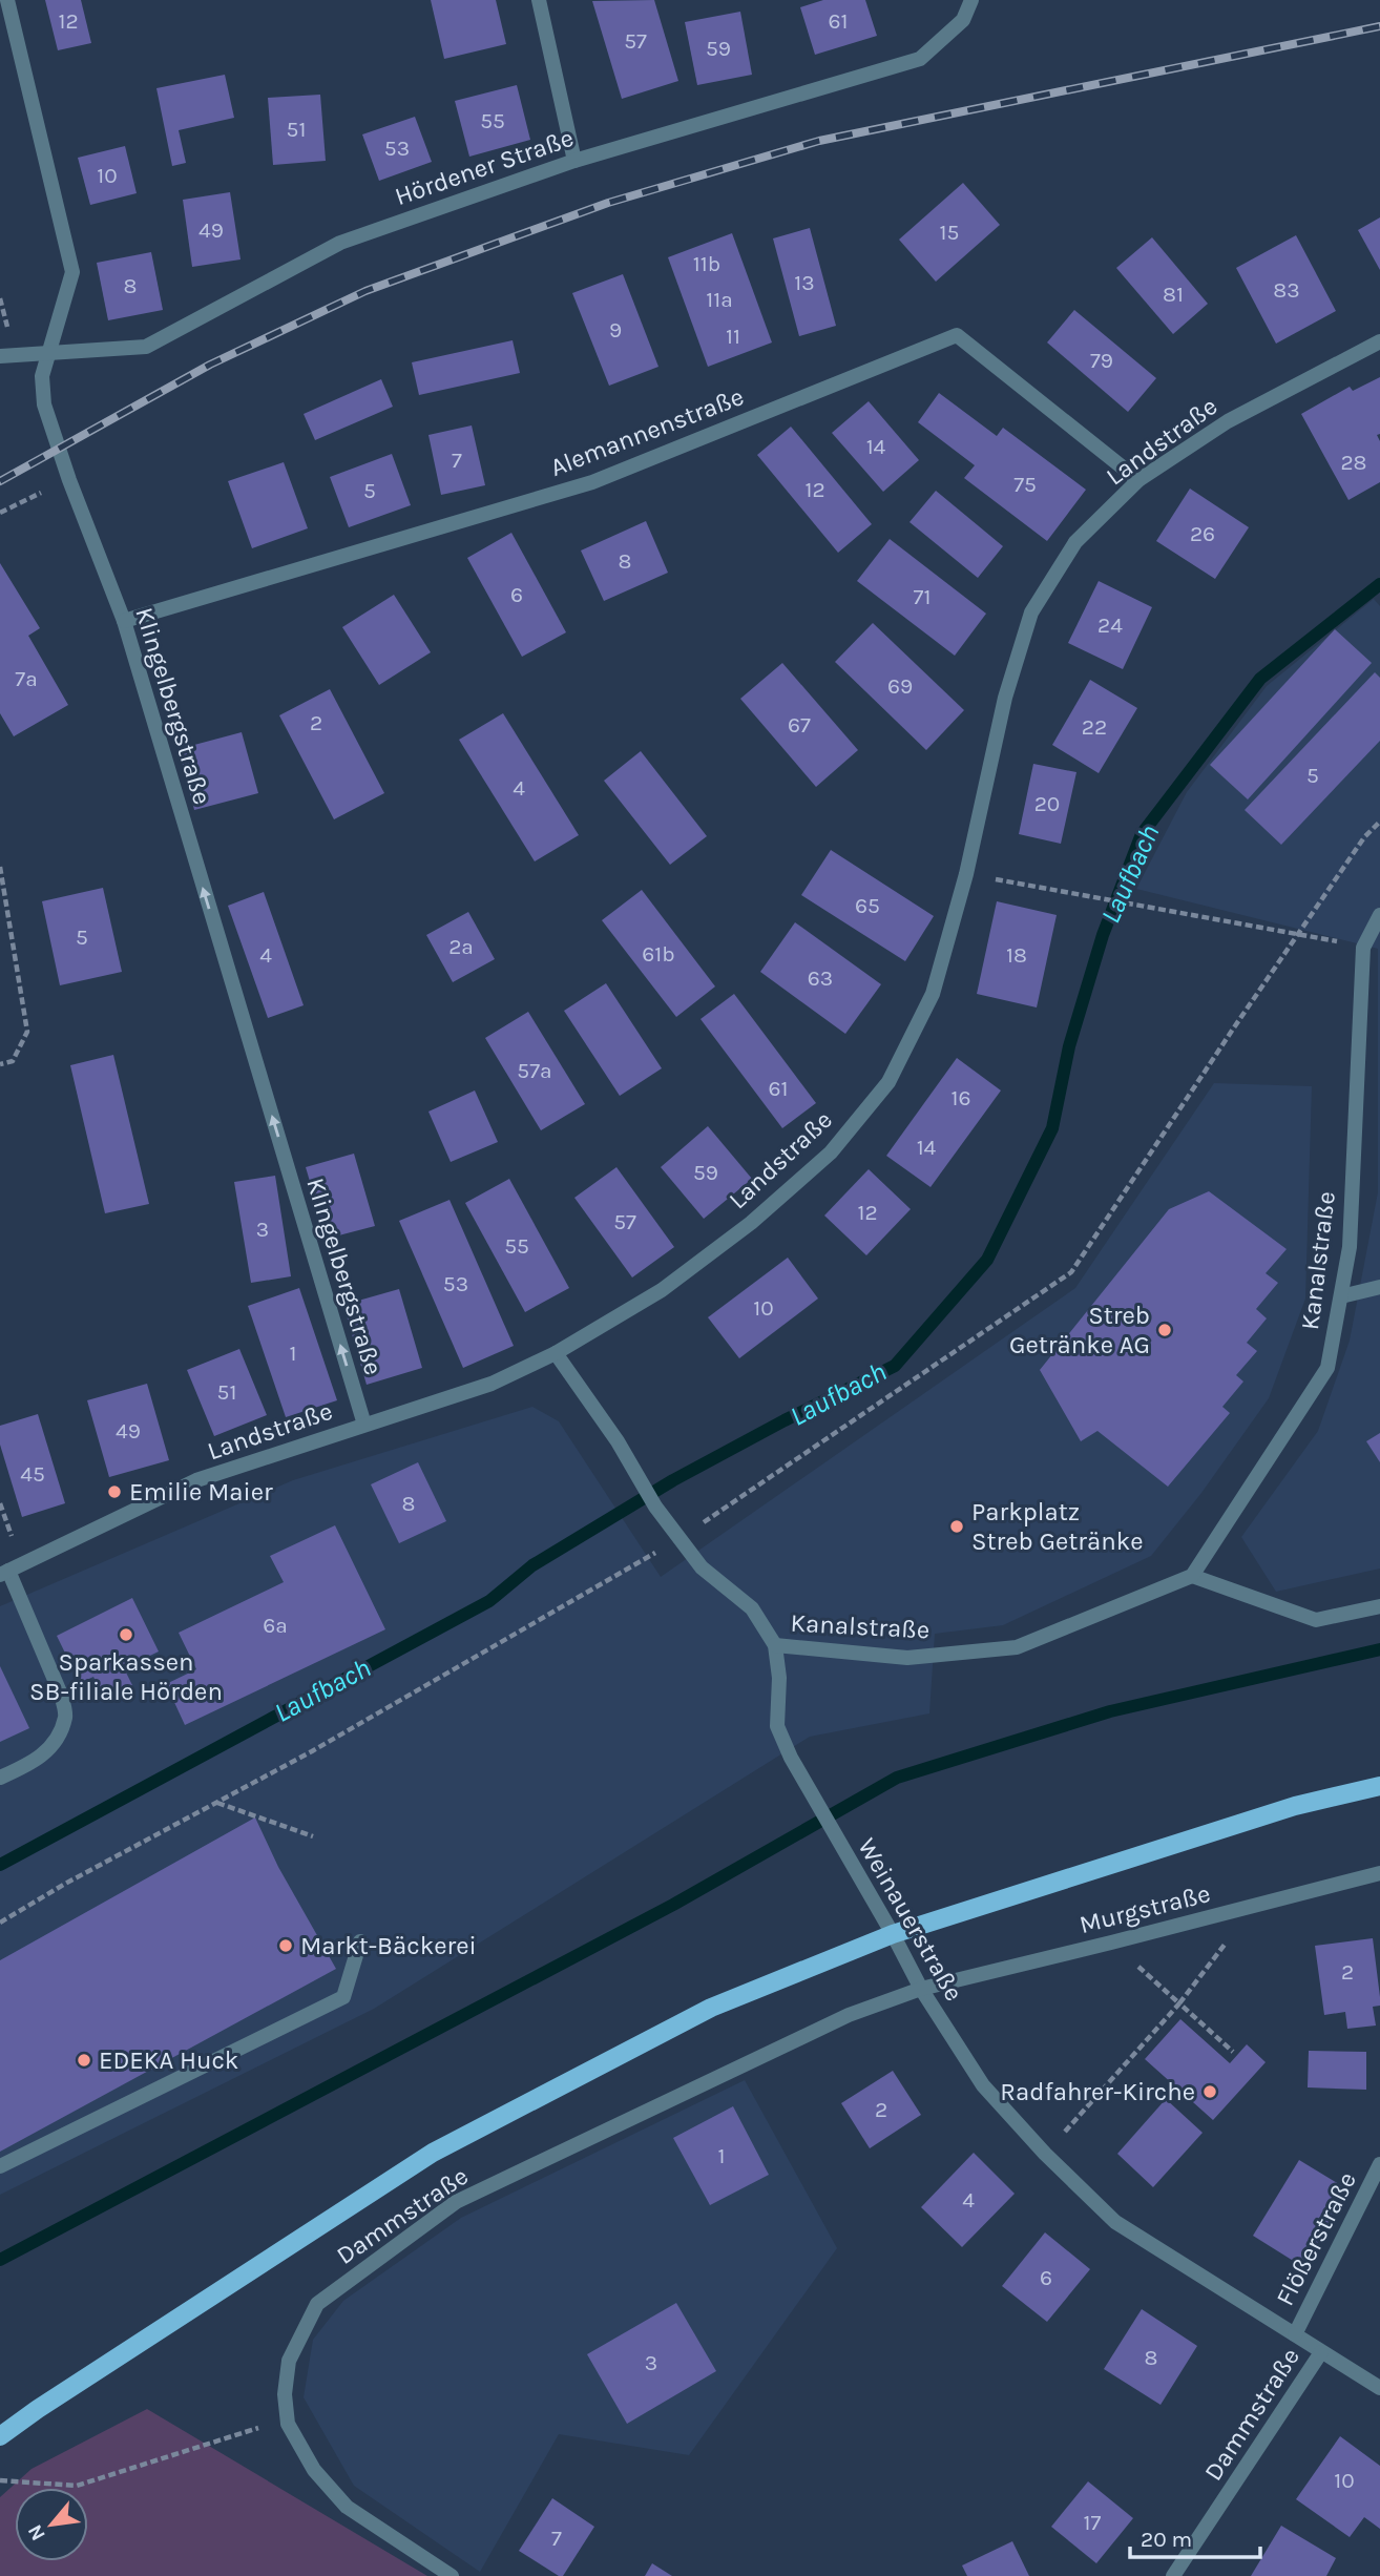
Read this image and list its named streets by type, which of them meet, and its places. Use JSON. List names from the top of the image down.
{
  "streets": {
    "street": [
      "Hördener Straße",
      "Alemannenstraße",
      "Landstraße",
      "Klingelbergstraße",
      "Kanalstraße",
      "Murgstraße",
      "Weinauerstraße",
      "Dammstraße",
      "Flößerstraße"
    ]
  },
  "crossings": [
    ["Hördener Straße", "Klingelbergstraße"],
    ["Alemannenstraße", "Landstraße"],
    ["Alemannenstraße", "Klingelbergstraße"],
    ["Landstraße", "Klingelbergstraße"],
    ["Landstraße", "Weinauerstraße"],
    ["Kanalstraße", "Weinauerstraße"],
    ["Murgstraße", "Weinauerstraße"],
    ["Murgstraße", "Dammstraße"],
    ["Weinauerstraße", "Dammstraße"],
    ["Weinauerstraße", "Flößerstraße"]
  ],
  "one_way": ["Klingelbergstraße"],
  "water": ["Laufbach"],
  "places": [
    "Streb Getränke AG",
    "Emilie Maier",
    "Parkplatz Streb Getränke",
    "Sparkassen SB-filiale Hörden",
    "Markt-Bäckerei",
    "EDEKA Huck",
    "Radfahrer-Kirche"
  ],
  "house_numbers": [
    "12",
    "61",
    "57",
    "59",
    "55",
    "51",
    "53",
    "10",
    "49",
    "15",
    "11b",
    "13",
    "8",
    "83",
    "81",
    "11a",
    "9",
    "11",
    "79",
    "14",
    "7",
    "28",
    "75",
    "12",
    "5",
    "26",
    "8",
    "6",
    "71",
    "24",
    "7a",
    "69",
    "2",
    "67",
    "22",
    "5",
    "4",
    "20",
    "65",
    "5",
    "2a",
    "61b",
    "4",
    "18",
    "63",
    "57a",
    "61",
    "16",
    "14",
    "59",
    "12",
    "57",
    "3",
    "55",
    "53",
    "10",
    "1",
    "51",
    "49",
    "45",
    "8",
    "6a",
    "2",
    "2",
    "1",
    "4",
    "6",
    "8",
    "3",
    "10",
    "17",
    "7"
  ],
  "scale_bar": "20 m",
  "north": "bottom left"
}
